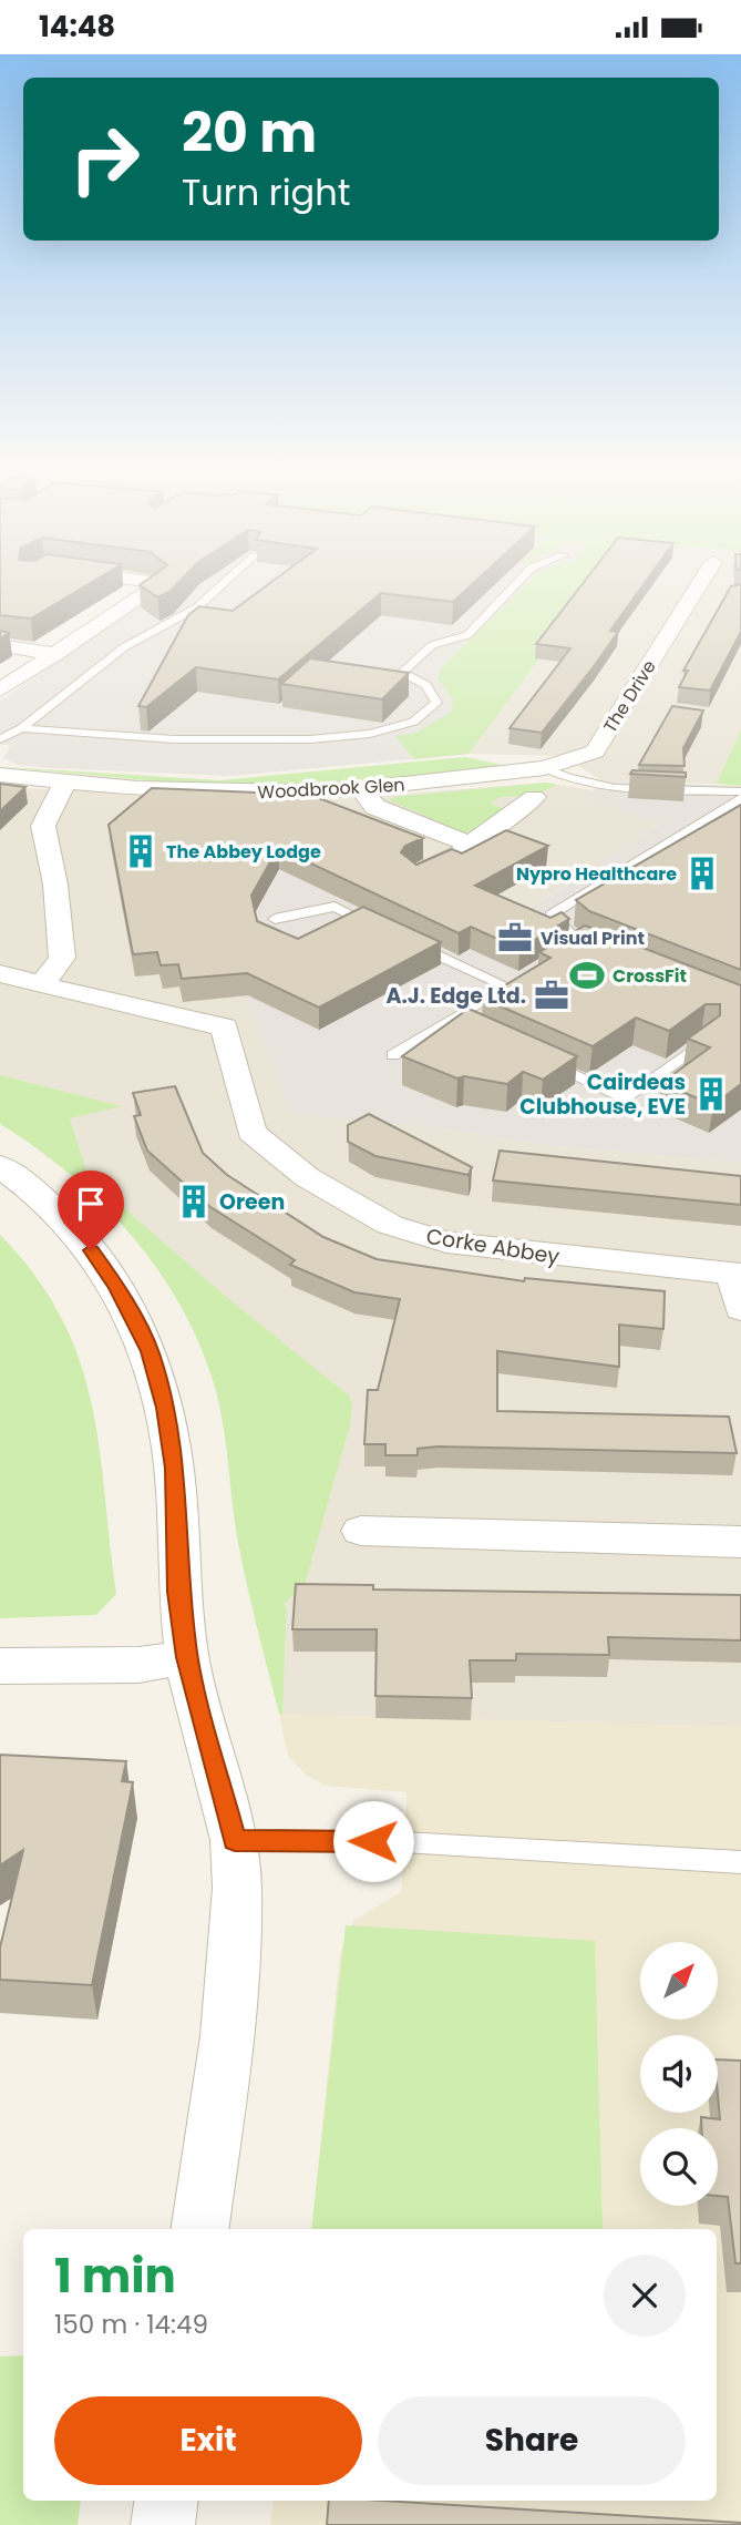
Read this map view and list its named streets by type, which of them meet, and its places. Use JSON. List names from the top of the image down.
{
  "streets": {
    "street": ["The Drive", "Woodbrook Glen", "Corke Abbey"]
  },
  "crossings": [
    ["The Drive", "Woodbrook Glen"]
  ],
  "places": {
    "building": [
      "The Abbey Lodge",
      "Nypro Healthcare",
      "Cairdeas Clubhouse, EVE",
      "Oreen"
    ],
    "office": ["Visual Print", "A.J. Edge Ltd."],
    "sports": ["CrossFit"]
  },
  "north": "top right",
  "page": {
    "status": "14:48",
    "turn": ["20 m", "Turn right"],
    "heading": ["1 min", "150 m · 14:49"],
    "buttons": ["Exit", "Share"]
  }
}
